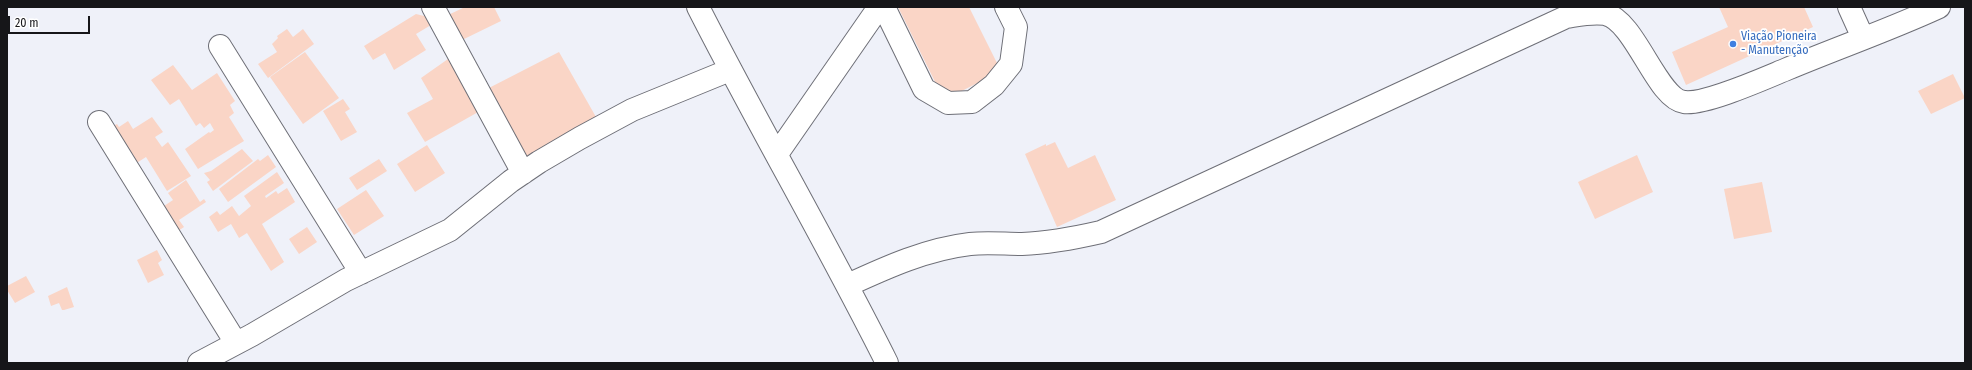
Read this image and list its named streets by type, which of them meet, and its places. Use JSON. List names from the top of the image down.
{
  "places": ["Viação Pioneira - Manutenção"],
  "scale_bar": "20 m"
}
